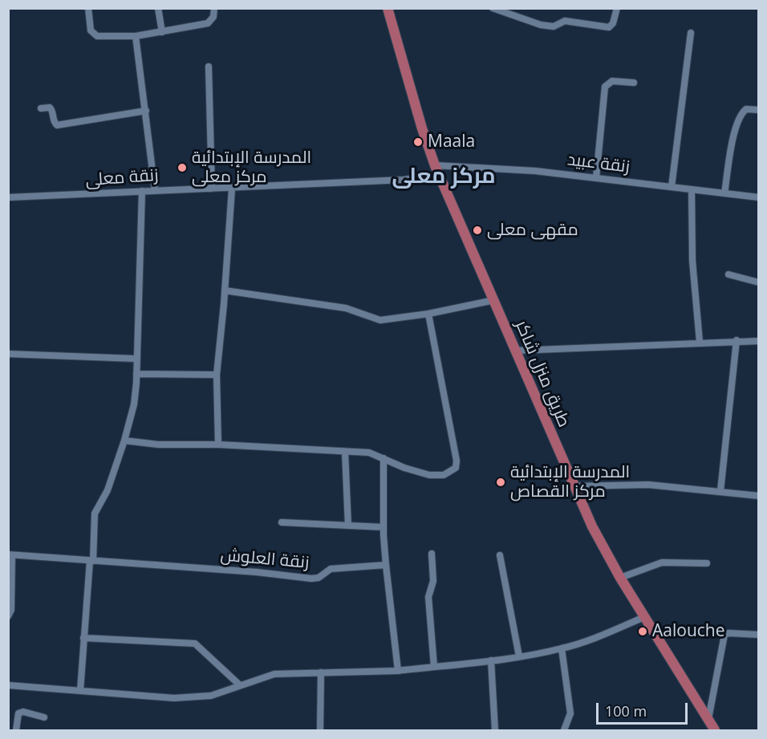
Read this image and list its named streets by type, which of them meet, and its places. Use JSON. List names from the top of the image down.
{
  "streets": {
    "main road": ["طريق منزل شاكر"],
    "street": ["زنقة عبيد", "زنقة معلى", "زنقة العلوش"]
  },
  "crossings": [
    ["زنقة عبيد", "زنقة معلى"],
    ["زنقة عبيد", "طريق منزل شاكر"],
    ["زنقة معلى", "طريق منزل شاكر"]
  ],
  "districts": ["مركز معلى"],
  "places": [
    "Maala",
    "المدرسة الإبتدائية مركز معلى",
    "مقهى معلى",
    "المدرسة الإبتدائية مركز القصاص",
    "Aalouche"
  ],
  "scale_bar": "100 m"
}
